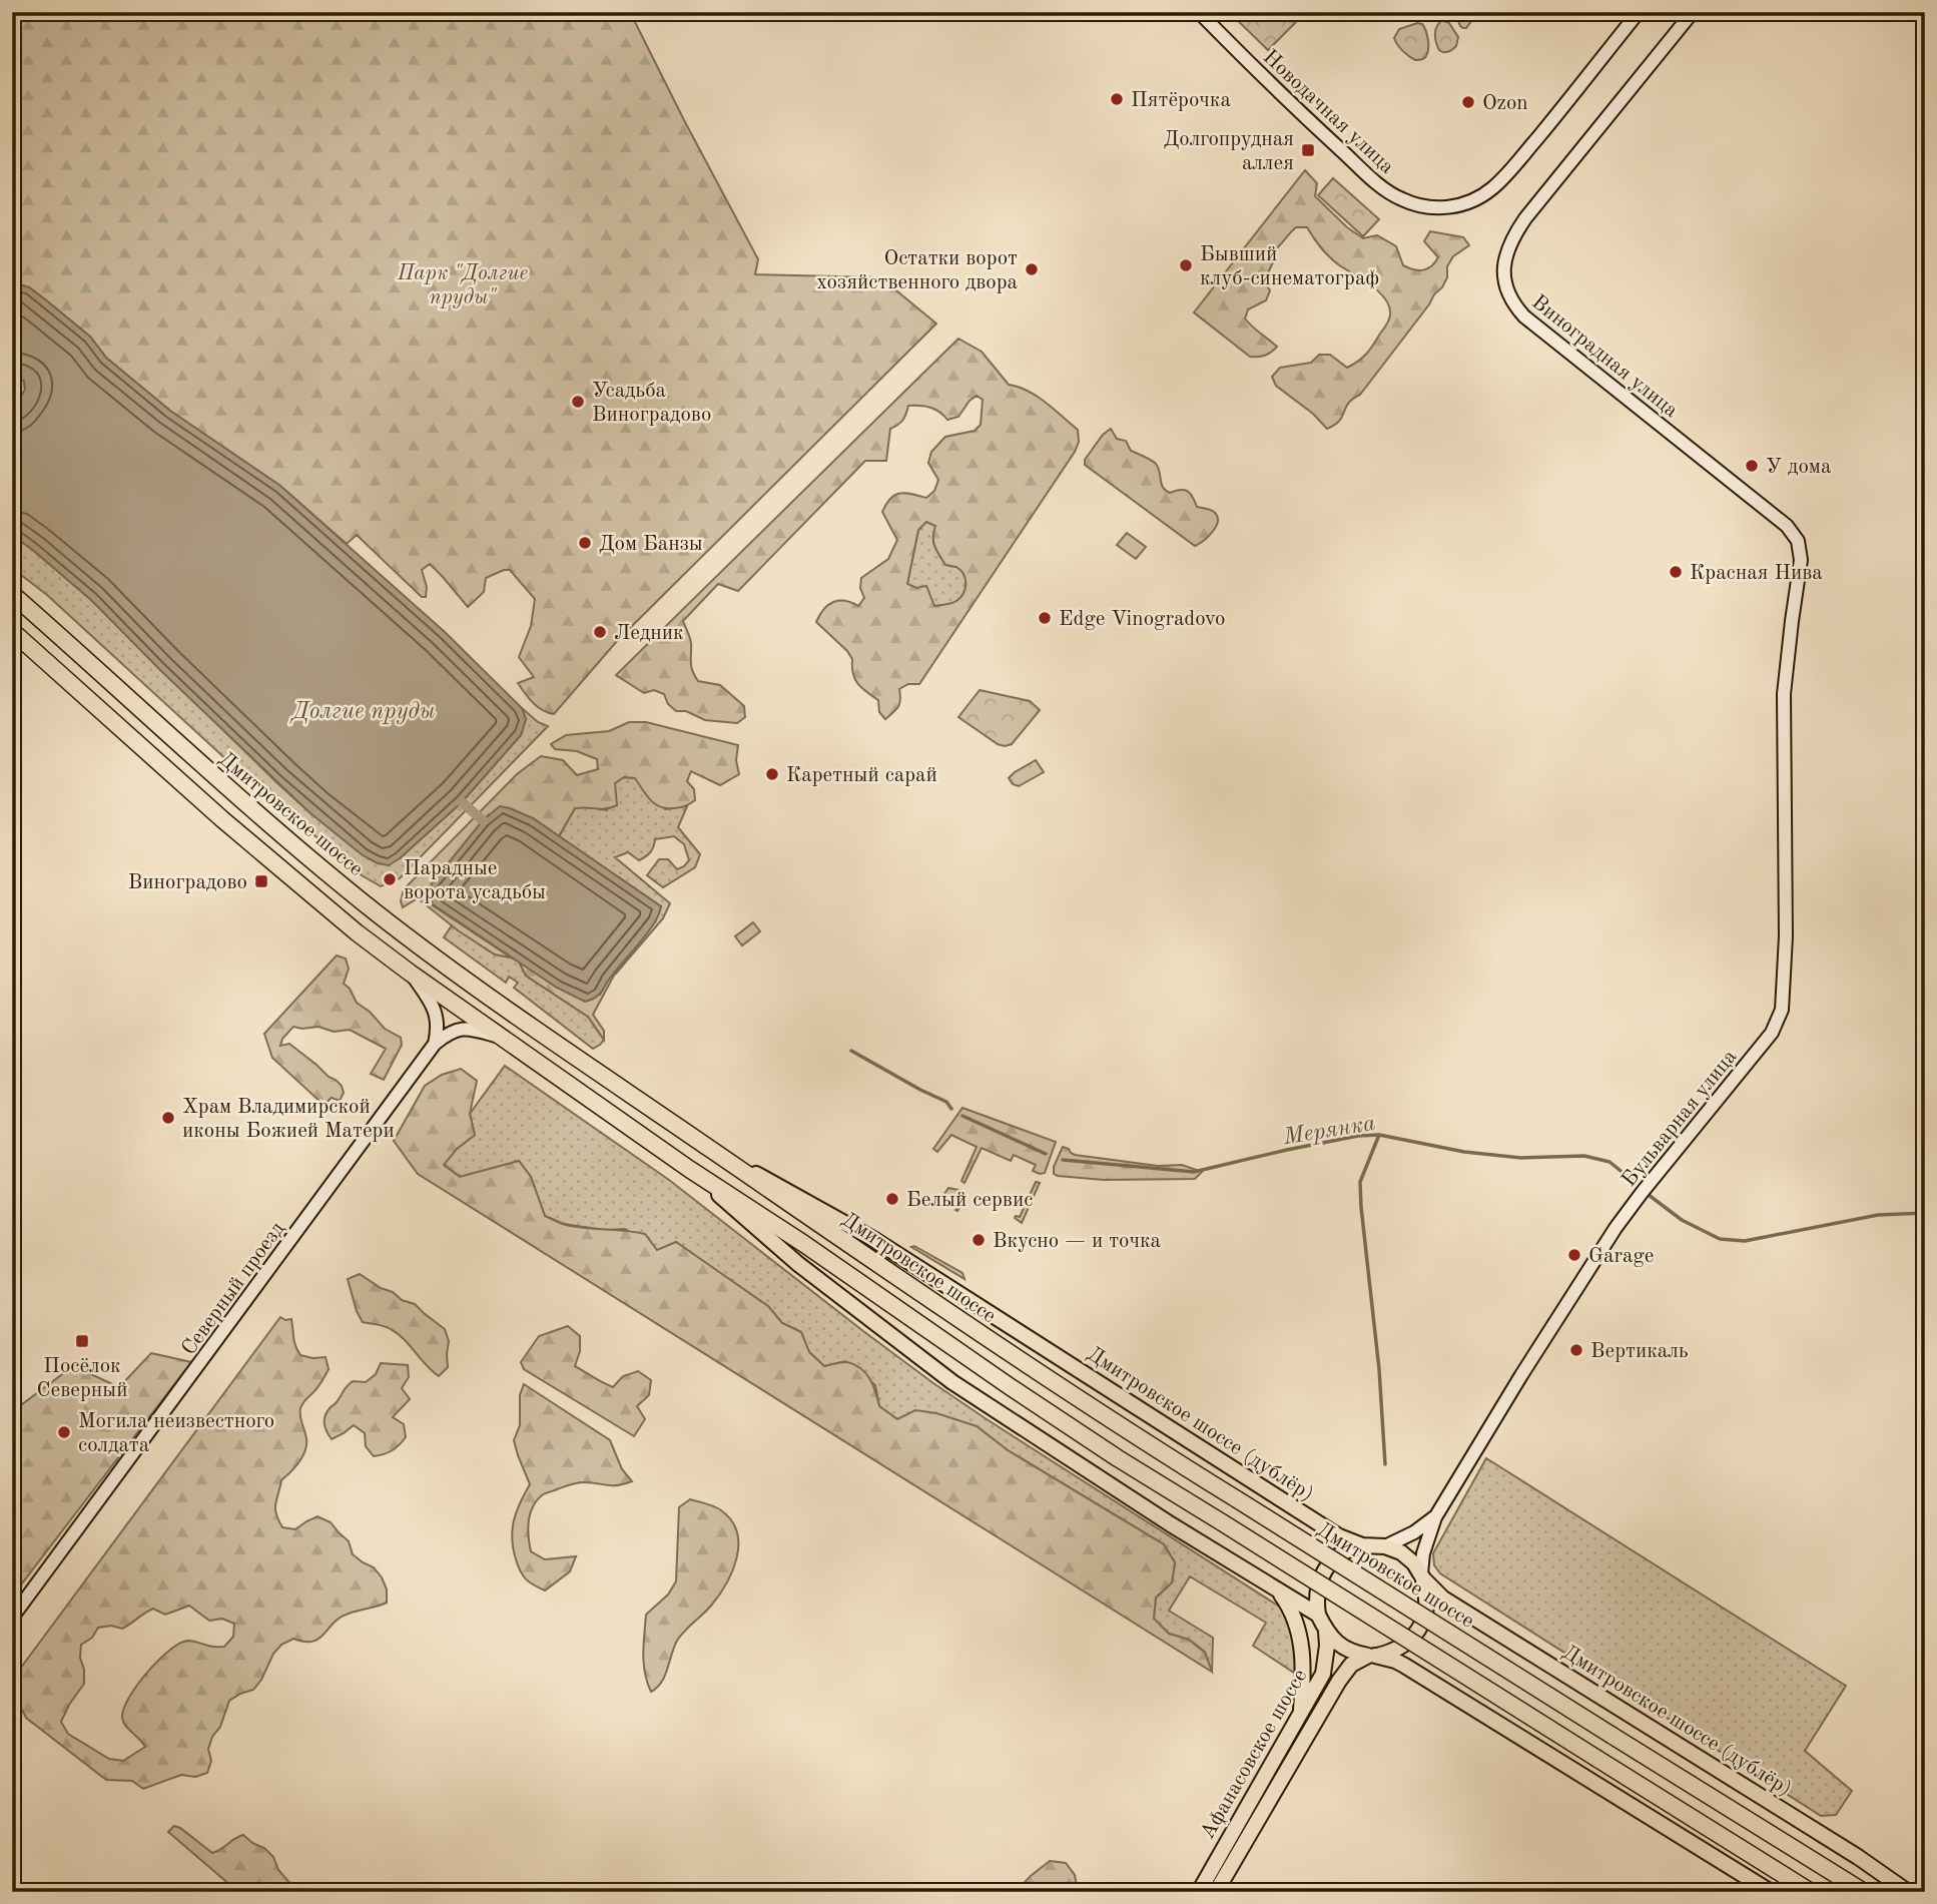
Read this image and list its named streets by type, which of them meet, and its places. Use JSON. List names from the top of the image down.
{
  "streets": {
    "highway": ["Дмитровское шоссе"],
    "main road": ["Дмитровское шоссе (дублёр)", "Афанасовское шоссе"],
    "street": [
      "Новодачная улица",
      "Виноградная улица",
      "Бульварная улица",
      "Северный проезд"
    ]
  },
  "crossings": [
    ["Виноградная улица", "Бульварная улица"],
    ["Дмитровское шоссе", "Дмитровское шоссе (дублёр)"],
    ["Дмитровское шоссе (дублёр)", "Афанасовское шоссе"]
  ],
  "water": ["Долгие пруды", "Мерянка"],
  "parks": ["Парк \"Долгие пруды\""],
  "places": {
    "other": [
      "Пятёрочка",
      "Ozon",
      "Бывший клуб-синематограф",
      "Остатки ворот хозяйственного двора",
      "Усадьба Виноградово",
      "У дома",
      "Дом Банзы",
      "Красная Нива",
      "Edge Vinogradovo",
      "Ледник",
      "Каретный сарай",
      "Парадные ворота усадьбы",
      "Храм Владимирской иконы Божией Матери",
      "Белый сервис",
      "Вкусно — и точка",
      "Garage",
      "Вертикаль",
      "Могила неизвестного солдата"
    ],
    "transit": ["Долгопрудная аллея", "Виноградово", "Посёлок Северный"]
  }
}
